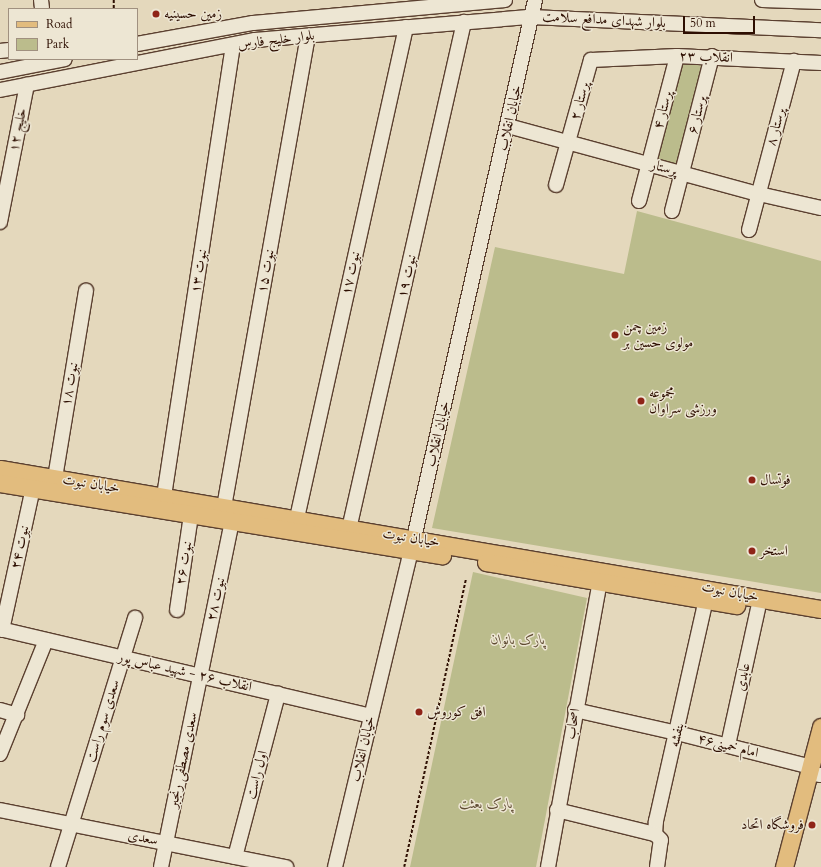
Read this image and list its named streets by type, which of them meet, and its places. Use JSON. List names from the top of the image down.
{
  "streets": {
    "main road": ["خیابان نبوت"],
    "street": [
      "بلوار شهدای مدافع سلامت",
      "بلوار خلیج فارس",
      "انقلاب ۲۳",
      "پرستار ۲",
      "پرستار ۴",
      "پرستار ۶",
      "خیابان انقلاب",
      "پرستار ۸",
      "خلیج ۱۲",
      "پرستار",
      "نبوت ۱۳",
      "نبوت ۱۵",
      "نبوت ۱۷",
      "نبوت ۱۹",
      "نبوت ۱۸",
      "نبوت ۲۴",
      "نبوت ۲۶",
      "نبوت ۲۸",
      "انقلاب ۲۶ - شهید عباس پور",
      "عابدی",
      "سعدی سوم راست",
      "اصحاب",
      "بنفشه",
      "امام خمینی۴۶",
      "سعدی مصطفی رنجبر",
      "اول راست",
      "سعدی"
    ]
  },
  "crossings": [
    ["بلوار شهدای مدافع سلامت", "بلوار خلیج فارس"],
    ["بلوار شهدای مدافع سلامت", "خیابان انقلاب"],
    ["بلوار خلیج فارس", "خیابان انقلاب"],
    ["بلوار خلیج فارس", "خلیج ۱۲"],
    ["بلوار خلیج فارس", "نبوت ۱۳"],
    ["بلوار خلیج فارس", "نبوت ۱۵"],
    ["بلوار خلیج فارس", "نبوت ۱۷"],
    ["بلوار خلیج فارس", "نبوت ۱۹"],
    ["انقلاب ۲۳", "پرستار ۲"],
    ["انقلاب ۲۳", "پرستار ۴"],
    ["انقلاب ۲۳", "پرستار ۶"],
    ["انقلاب ۲۳", "پرستار ۸"],
    ["پرستار ۲", "پرستار"],
    ["پرستار ۴", "پرستار"],
    ["پرستار ۶", "پرستار"],
    ["خیابان انقلاب", "پرستار"],
    ["خیابان انقلاب", "خیابان نبوت"],
    ["خیابان انقلاب", "انقلاب ۲۶ - شهید عباس پور"],
    ["پرستار ۸", "پرستار"],
    ["نبوت ۱۳", "خیابان نبوت"],
    ["نبوت ۱۵", "خیابان نبوت"],
    ["نبوت ۱۵", "نبوت ۲۸"],
    ["نبوت ۱۷", "خیابان نبوت"],
    ["نبوت ۱۹", "خیابان نبوت"],
    ["نبوت ۱۸", "خیابان نبوت"],
    ["خیابان نبوت", "نبوت ۲۴"],
    ["خیابان نبوت", "نبوت ۲۶"],
    ["خیابان نبوت", "نبوت ۲۸"],
    ["خیابان نبوت", "عابدی"],
    ["خیابان نبوت", "اصحاب"],
    ["خیابان نبوت", "بنفشه"],
    ["نبوت ۲۴", "انقلاب ۲۶ - شهید عباس پور"],
    ["نبوت ۲۸", "انقلاب ۲۶ - شهید عباس پور"],
    ["نبوت ۲۸", "سعدی مصطفی رنجبر"],
    ["انقلاب ۲۶ - شهید عباس پور", "سعدی سوم راست"],
    ["انقلاب ۲۶ - شهید عباس پور", "سعدی مصطفی رنجبر"],
    ["انقلاب ۲۶ - شهید عباس پور", "اول راست"],
    ["عابدی", "امام خمینی۴۶"],
    ["سعدی سوم راست", "سعدی"],
    ["اصحاب", "امام خمینی۴۶"],
    ["بنفشه", "امام خمینی۴۶"],
    ["سعدی مصطفی رنجبر", "سعدی"],
    ["اول راست", "سعدی"]
  ],
  "parks": ["پارک بانوان", "پارک بعثت"],
  "places": [
    "زمین حسینیه",
    "زمین چمن مولوی حسین بر",
    "مجموعه ورزشی سراوان",
    "فوتسال",
    "استخر",
    "افق کوروش",
    "فروشگاه اتحاد"
  ],
  "legend": ["Road", "Park"],
  "scale_bar": "50 m"
}
